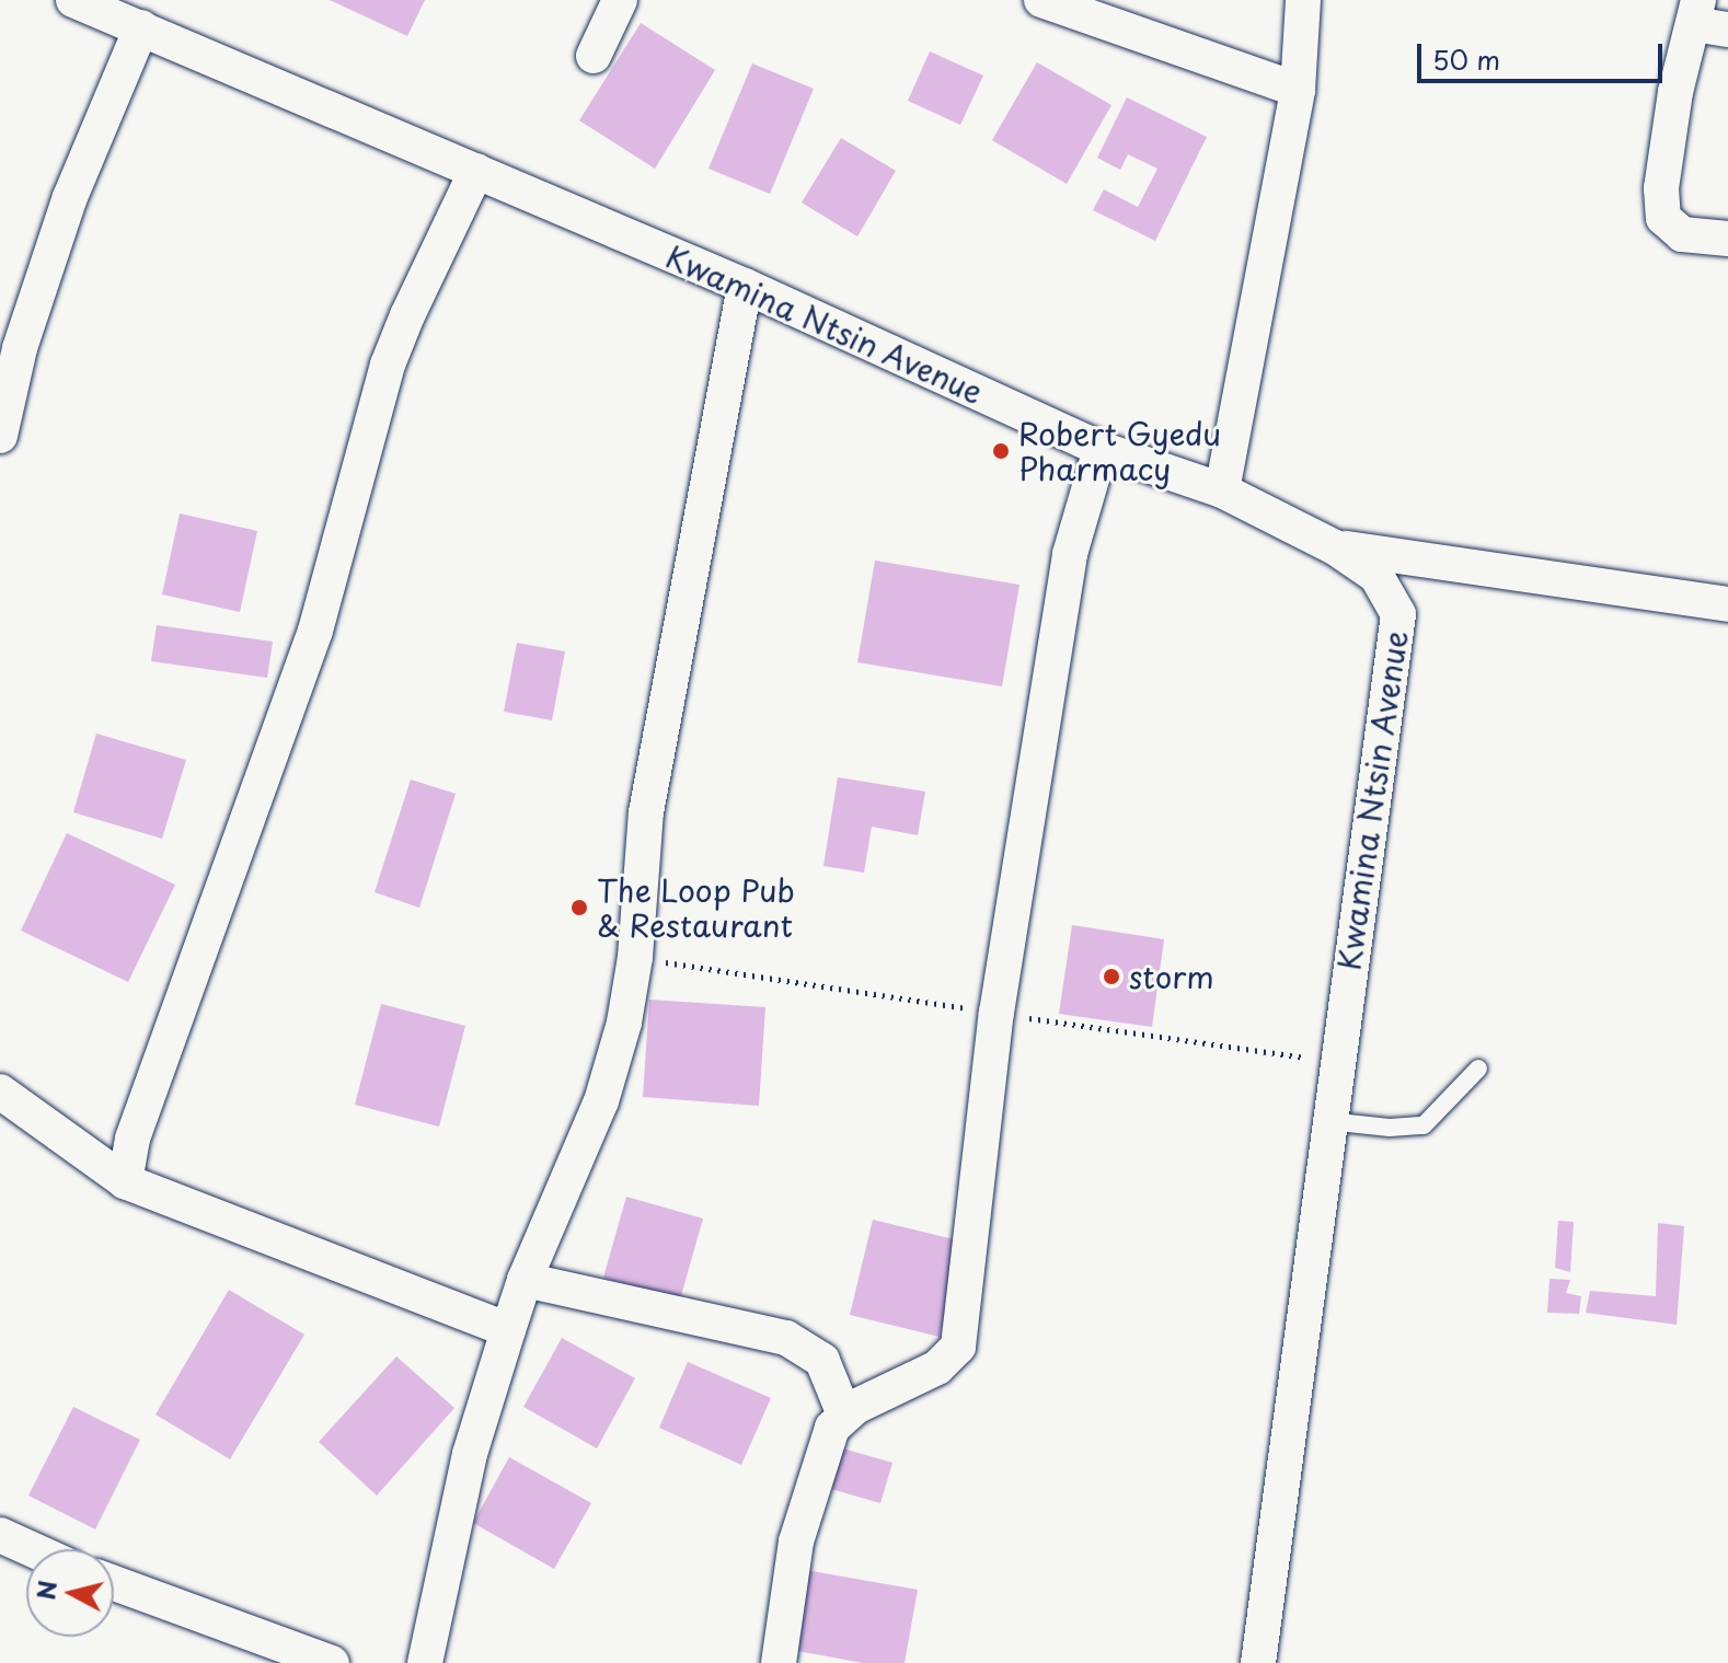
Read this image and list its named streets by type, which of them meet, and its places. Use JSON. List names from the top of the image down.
{
  "streets": {
    "street": ["Kwamina Ntsin Avenue"]
  },
  "places": ["Robert Gyedu Pharmacy", "The Loop Pub & Restaurant", "storm"],
  "scale_bar": "50 m",
  "north": "left"
}
